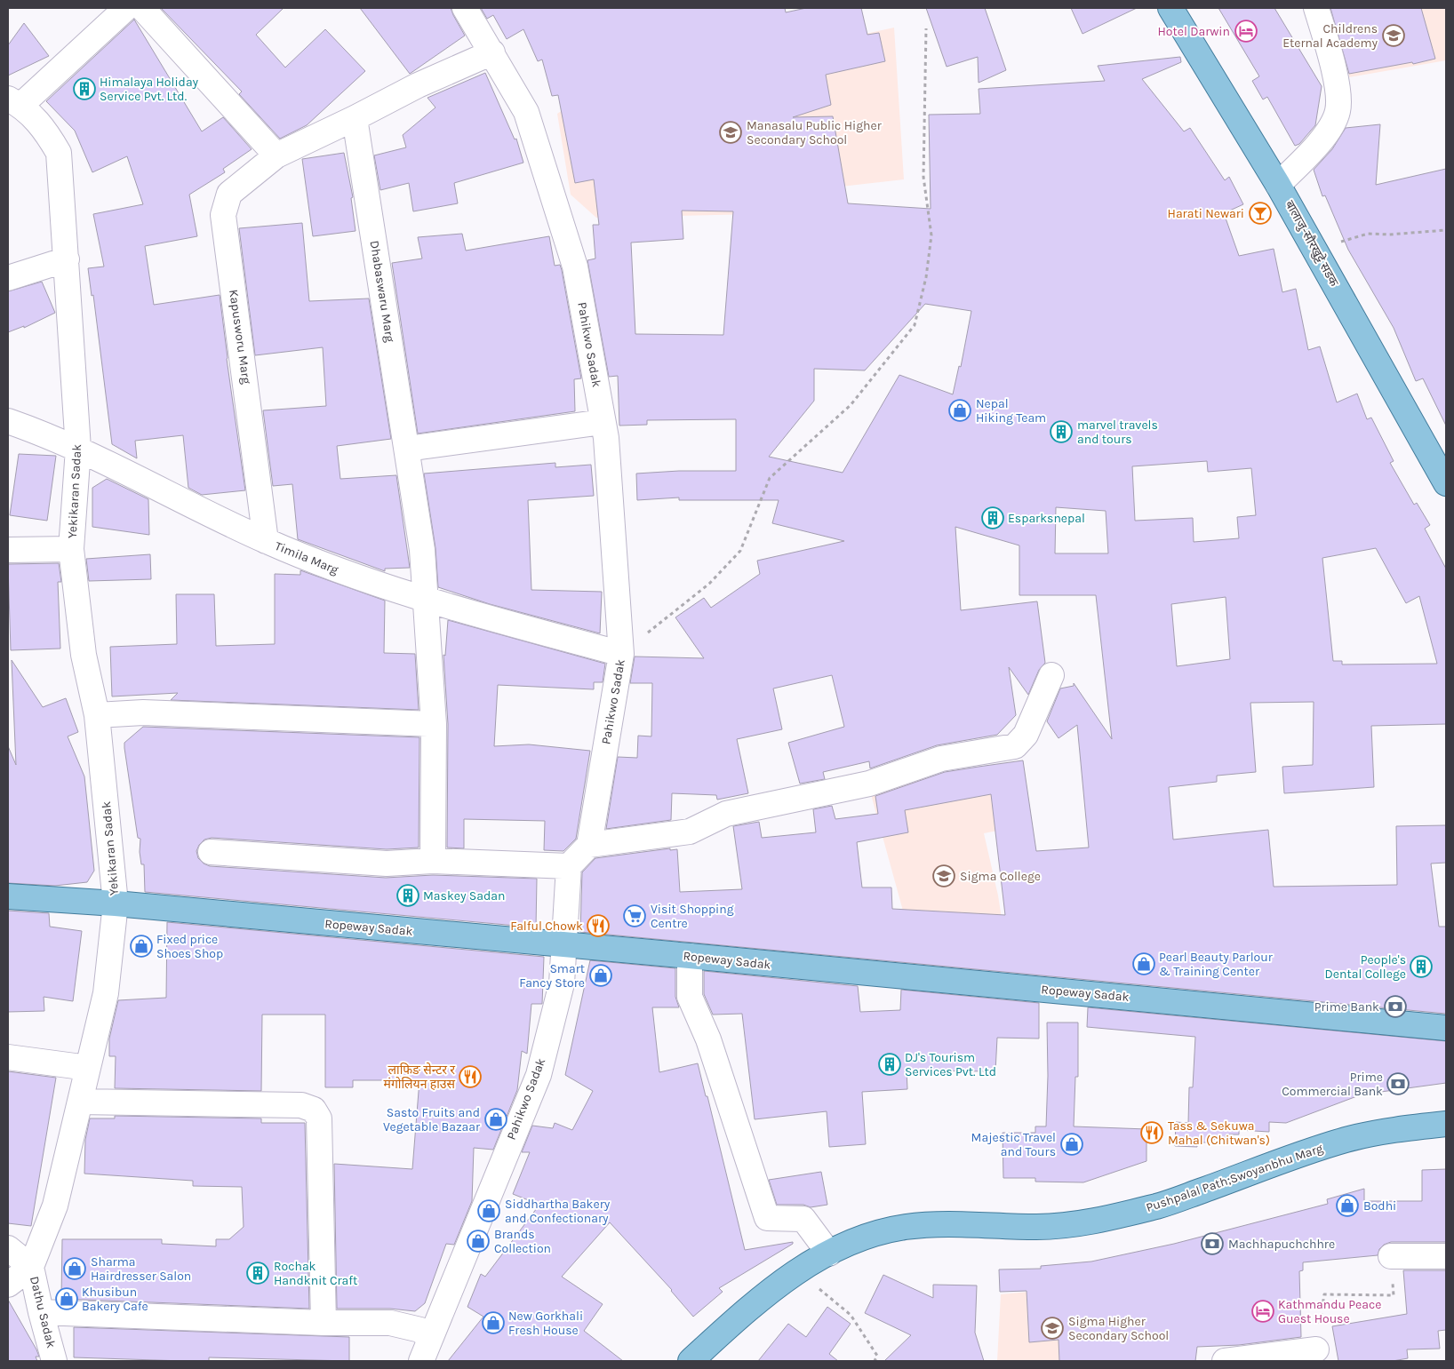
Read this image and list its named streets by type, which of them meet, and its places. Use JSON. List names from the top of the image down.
{
  "streets": {
    "main road": ["बालाजु-सौरखुट्टे सडक", "Ropeway Sadak", "Pushpalal Path;Swoyanbhu Marg"],
    "street": [
      "Dhabaswaru Marg",
      "Kapusworu Marg",
      "Pahikwo Sadak",
      "Yekikaran Sadak",
      "Timila Marg",
      "Dathu Sadak"
    ]
  },
  "crossings": [
    ["Dhabaswaru Marg", "Timila Marg"],
    ["Kapusworu Marg", "Timila Marg"],
    ["Pahikwo Sadak", "Timila Marg"],
    ["Pahikwo Sadak", "Ropeway Sadak"],
    ["Yekikaran Sadak", "Timila Marg"],
    ["Yekikaran Sadak", "Ropeway Sadak"],
    ["Yekikaran Sadak", "Dathu Sadak"]
  ],
  "places": {
    "hotel": ["Hotel Darwin", "Kathmandu Peace Guest House"],
    "school or university": [
      "Childrens Eternal Academy",
      "Manasalu Public Higher Secondary School",
      "Sigma College",
      "Sigma Higher Secondary School"
    ],
    "building": [
      "Himalaya Holiday Service Pvt. Ltd.",
      "marvel travels and tours",
      "Esparksnepal",
      "Maskey Sadan",
      "People's Dental College",
      "DJ's Tourism Services Pvt. Ltd",
      "Rochak Handknit Craft"
    ],
    "bar": ["Harati Newari"],
    "shop": [
      "Nepal Hiking Team",
      "Fixed price Shoes Shop",
      "Pearl Beauty Parlour & Training Center",
      "Smart Fancy Store",
      "Sasto Fruits and Vegetable Bazaar",
      "Majestic Travel and Tours",
      "Bodhi",
      "Siddhartha Bakery and Confectionary",
      "Brands Collection",
      "Sharma Hairdresser Salon",
      "Khusibun Bakery Cafe",
      "New Gorkhali Fresh House"
    ],
    "supermarket": ["Visit Shopping Centre"],
    "restaurant": ["Falful Chowk", "लाफिङ सेन्टर र मंगोलियन हाउस", "Tass & Sekuwa Mahal (Chitwan's)"],
    "bank": ["Prime Bank", "Prime Commercial Bank", "Machhapuchchhre"]
  }
}
